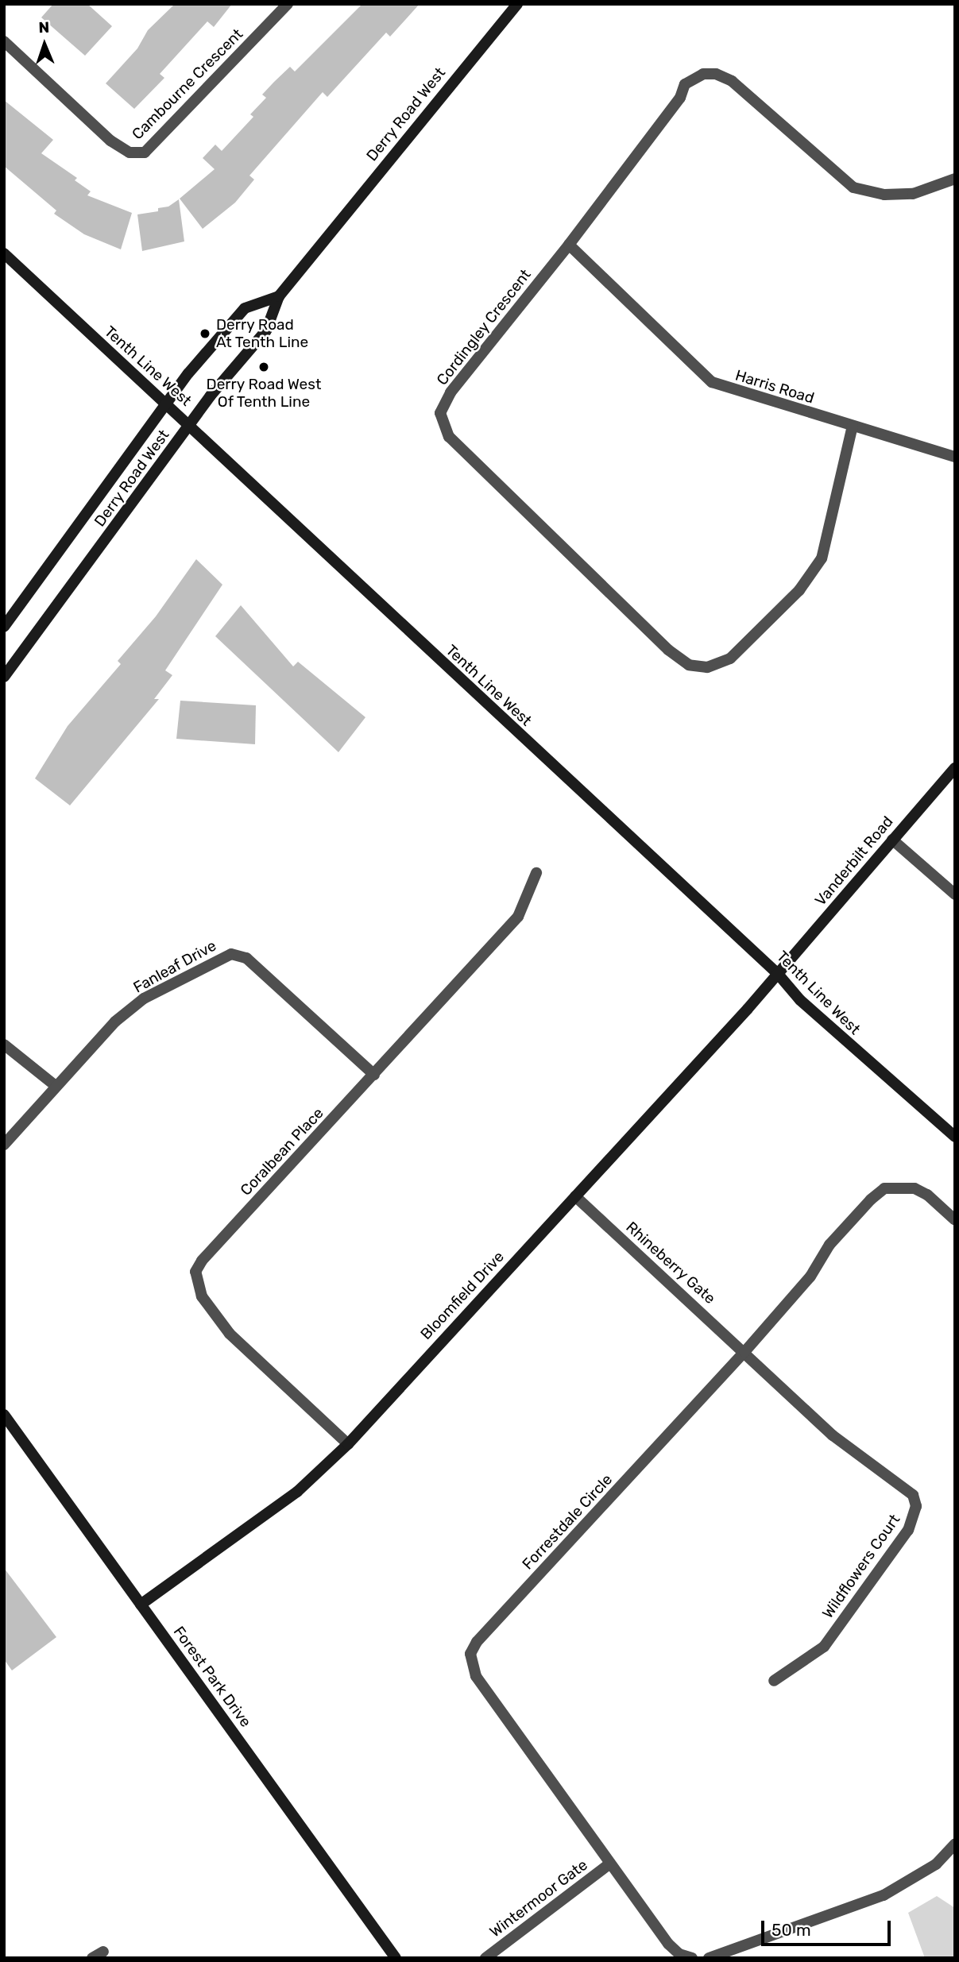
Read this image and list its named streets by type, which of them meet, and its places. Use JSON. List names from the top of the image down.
{
  "streets": {
    "street": [
      "Cambourne Crescent",
      "Derry Road West",
      "Cordingley Crescent",
      "Tenth Line West",
      "Harris Road",
      "Vanderbilt Road",
      "Fanleaf Drive",
      "Coralbean Place",
      "Rhineberry Gate",
      "Bloomfield Drive",
      "Forrestdale Circle",
      "Wildflowers Court",
      "Forest Park Drive",
      "Wintermoor Gate"
    ]
  },
  "crossings": [
    ["Derry Road West", "Tenth Line West"],
    ["Cordingley Crescent", "Harris Road"],
    ["Tenth Line West", "Vanderbilt Road"],
    ["Tenth Line West", "Bloomfield Drive"],
    ["Vanderbilt Road", "Bloomfield Drive"],
    ["Fanleaf Drive", "Coralbean Place"],
    ["Coralbean Place", "Bloomfield Drive"],
    ["Rhineberry Gate", "Bloomfield Drive"],
    ["Rhineberry Gate", "Forrestdale Circle"],
    ["Rhineberry Gate", "Wildflowers Court"],
    ["Bloomfield Drive", "Forest Park Drive"],
    ["Forrestdale Circle", "Wildflowers Court"],
    ["Forrestdale Circle", "Wintermoor Gate"]
  ],
  "places": ["Derry Road At Tenth Line", "Derry Road West Of Tenth Line"],
  "scale_bar": "50 m",
  "north": "top"
}
